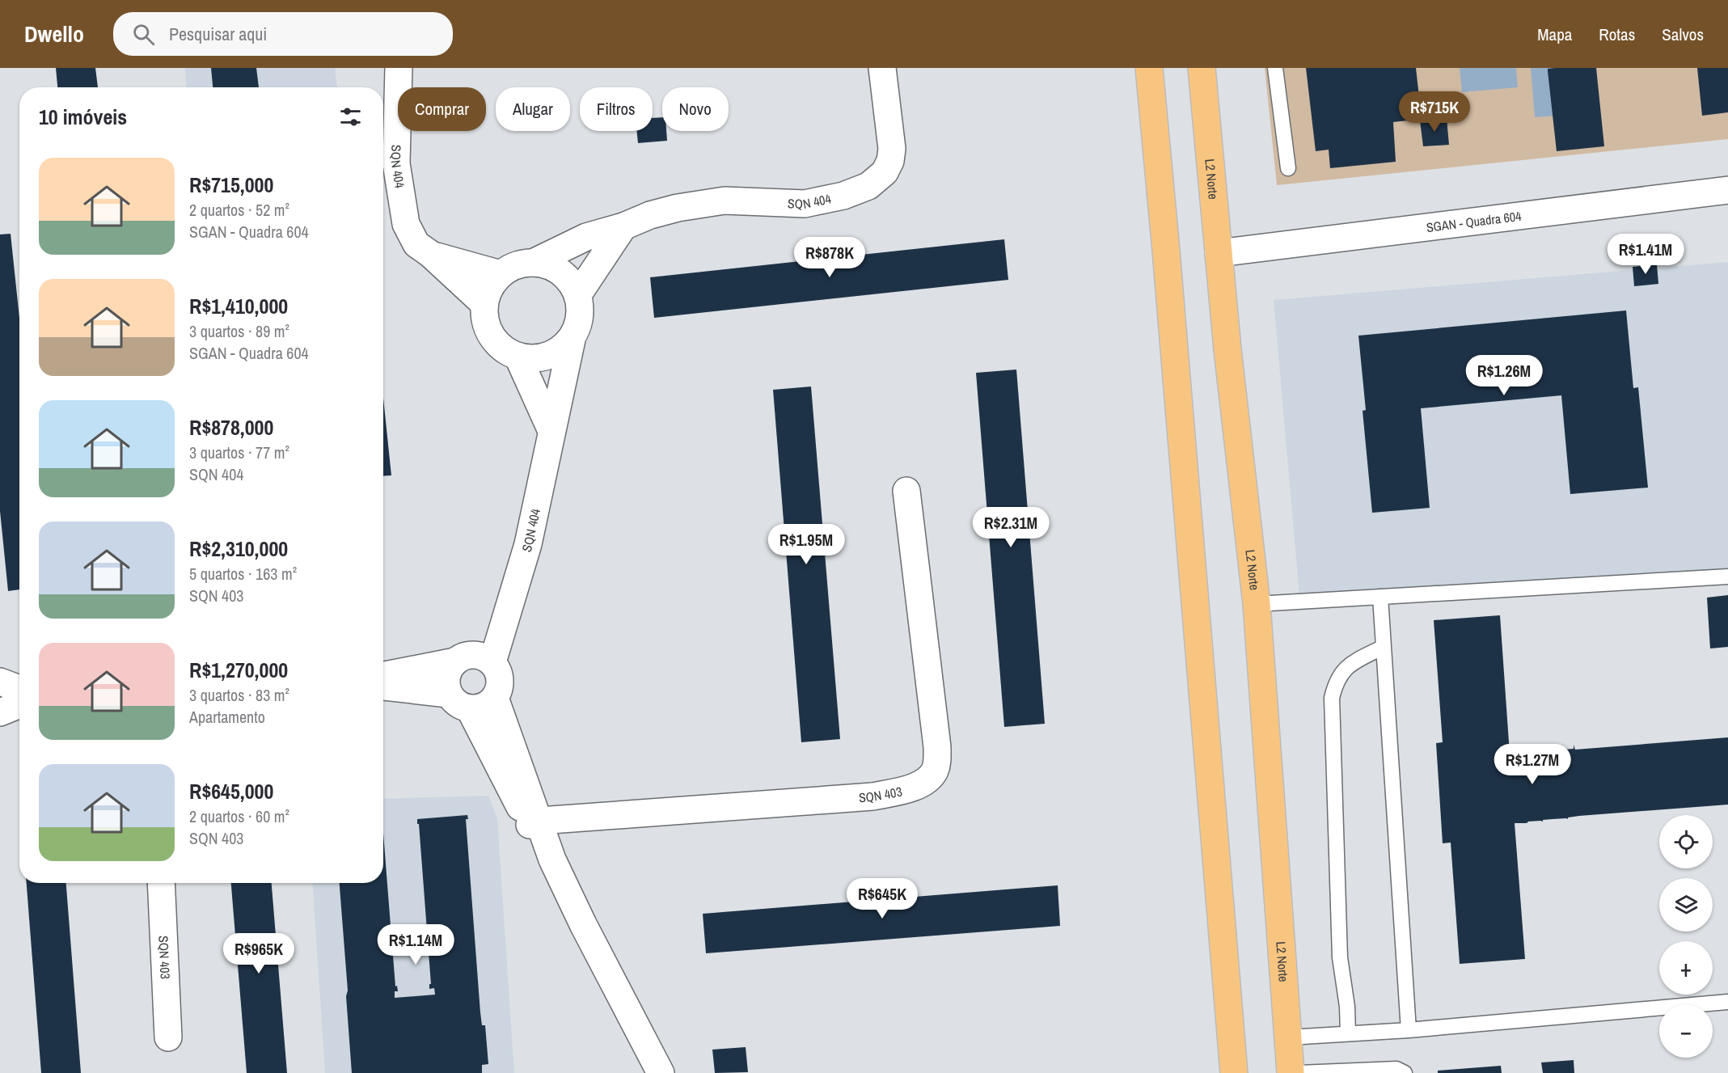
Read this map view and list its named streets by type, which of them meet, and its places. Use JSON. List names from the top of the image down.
{
  "streets": {
    "main road": ["L2 Norte"],
    "street": ["SQN 404", "SGAN - Quadra 604", "SQN 403"]
  },
  "crossings": [
    ["L2 Norte", "SGAN - Quadra 604"]
  ],
  "page": {
    "header": "Dwello",
    "search": "Pesquisar aqui",
    "nav": ["Mapa", "Rotas", "Salvos"],
    "chip": [
      "Comprar",
      "Alugar",
      "Filtros",
      "Novo"
    ],
    "heading": "10 imóveis",
    "price": [
      "R$715K",
      "R$1.41M",
      "R$878K",
      "R$1.26M",
      "R$2.31M",
      "R$1.95M",
      "R$1.27M",
      "R$645K",
      "R$1.14M",
      "R$965K"
    ],
    "list": [
      {
        "name": "R$715,000",
        "note": "2 quartos · 52 m² · SGAN - Quadra 604"
      },
      {
        "name": "R$1,410,000",
        "note": "3 quartos · 89 m² · SGAN - Quadra 604"
      },
      {
        "name": "R$878,000",
        "note": "3 quartos · 77 m² · SQN 404"
      },
      {
        "name": "R$2,310,000",
        "note": "5 quartos · 163 m² · SQN 403"
      },
      {
        "name": "R$1,270,000",
        "note": "3 quartos · 83 m² · Apartamento"
      },
      {
        "name": "R$645,000",
        "note": "2 quartos · 60 m² · SQN 403"
      }
    ],
    "map_buttons": ["+", "−"]
  }
}
